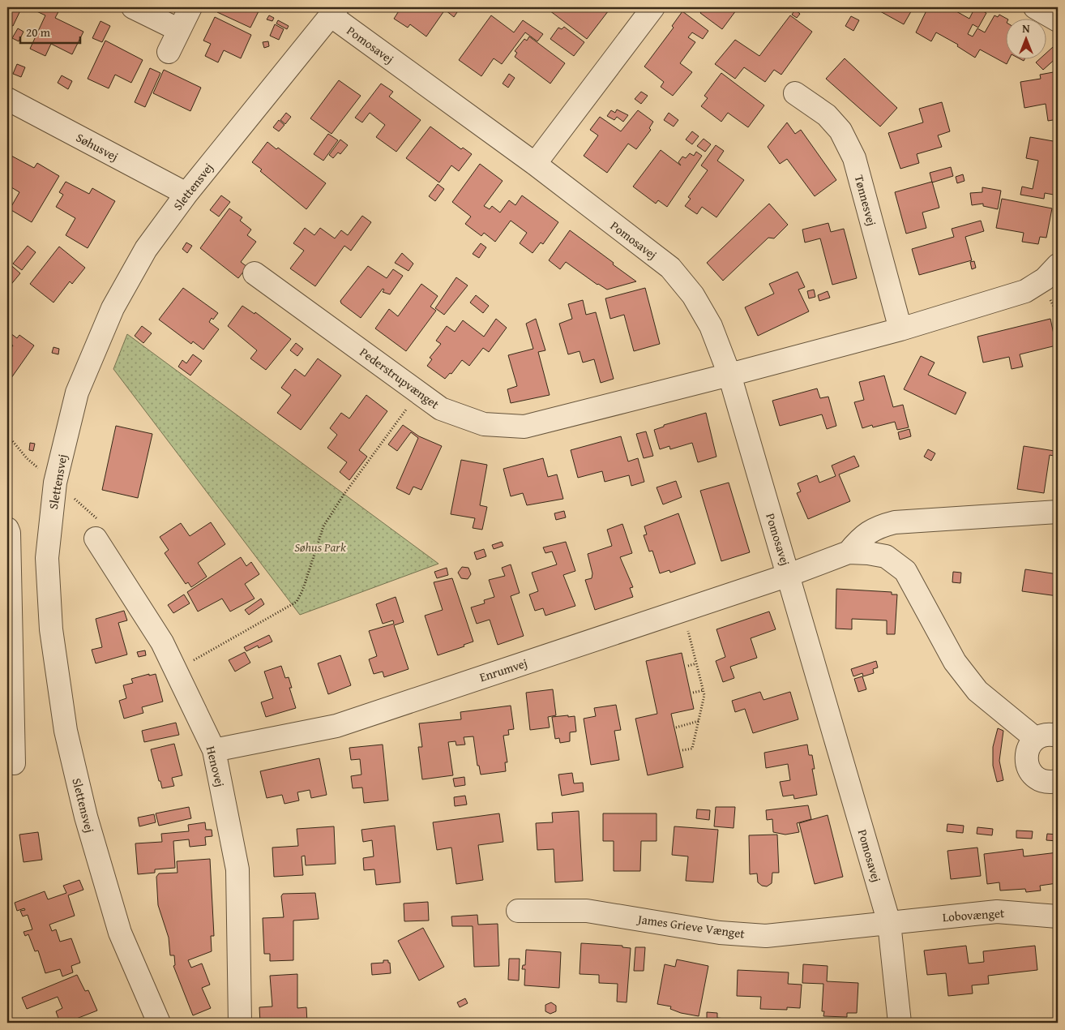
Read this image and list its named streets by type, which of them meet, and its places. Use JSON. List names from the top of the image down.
{
  "streets": {
    "street": [
      "Pomosavej",
      "Søhusvej",
      "Slettensvej",
      "Tønnesvej",
      "Pederstrupvænget",
      "Enrumvej",
      "Henovej",
      "Lobovænget",
      "James Grieve Vænget"
    ]
  },
  "crossings": [
    ["Pomosavej", "Slettensvej"],
    ["Pomosavej", "Pederstrupvænget"],
    ["Pomosavej", "Enrumvej"],
    ["Pomosavej", "Lobovænget"],
    ["Pomosavej", "James Grieve Vænget"],
    ["Søhusvej", "Slettensvej"],
    ["Enrumvej", "Henovej"],
    ["Lobovænget", "James Grieve Vænget"]
  ],
  "parks": ["Søhus Park"],
  "scale_bar": "20 m",
  "north": "top"
}
